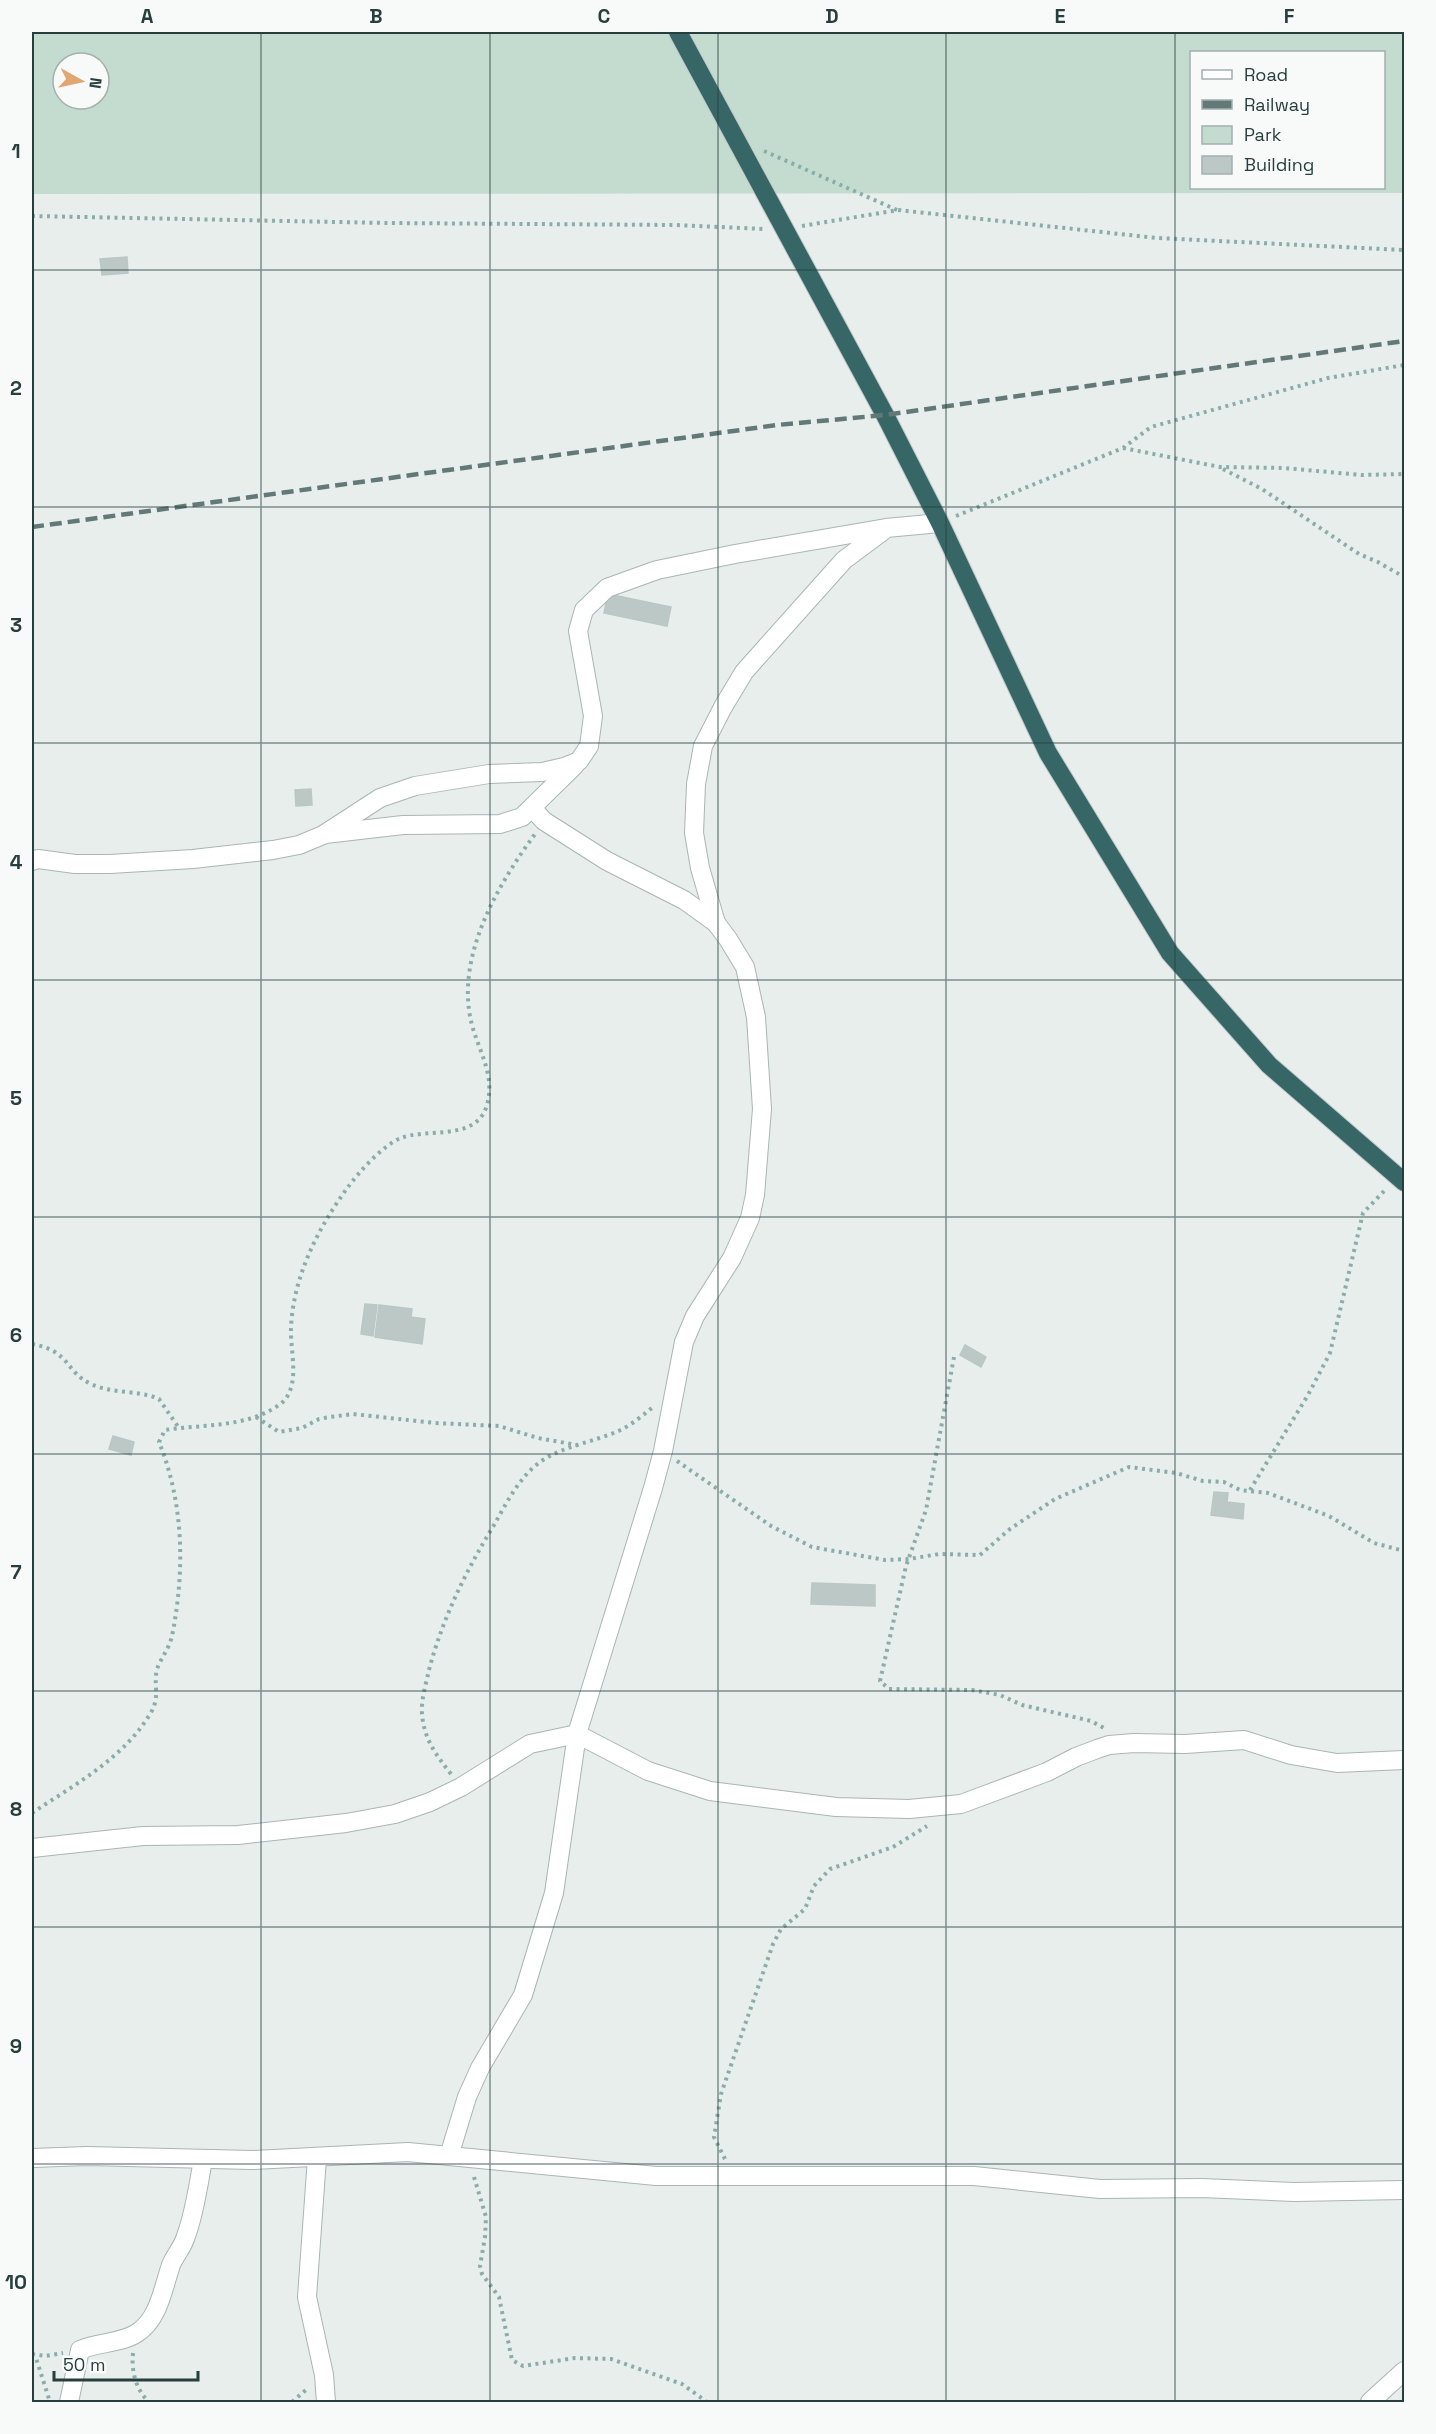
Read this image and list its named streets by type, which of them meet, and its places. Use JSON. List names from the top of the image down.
{
  "legend": [
    "Road",
    "Railway",
    "Park",
    "Building"
  ],
  "scale_bar": "50 m",
  "north": "right",
  "grid": {
    "columns": [
      "A",
      "B",
      "C",
      "D",
      "E",
      "F"
    ],
    "rows": [
      "1",
      "2",
      "3",
      "4",
      "5",
      "6",
      "7",
      "8",
      "9",
      "10"
    ]
  }
}
